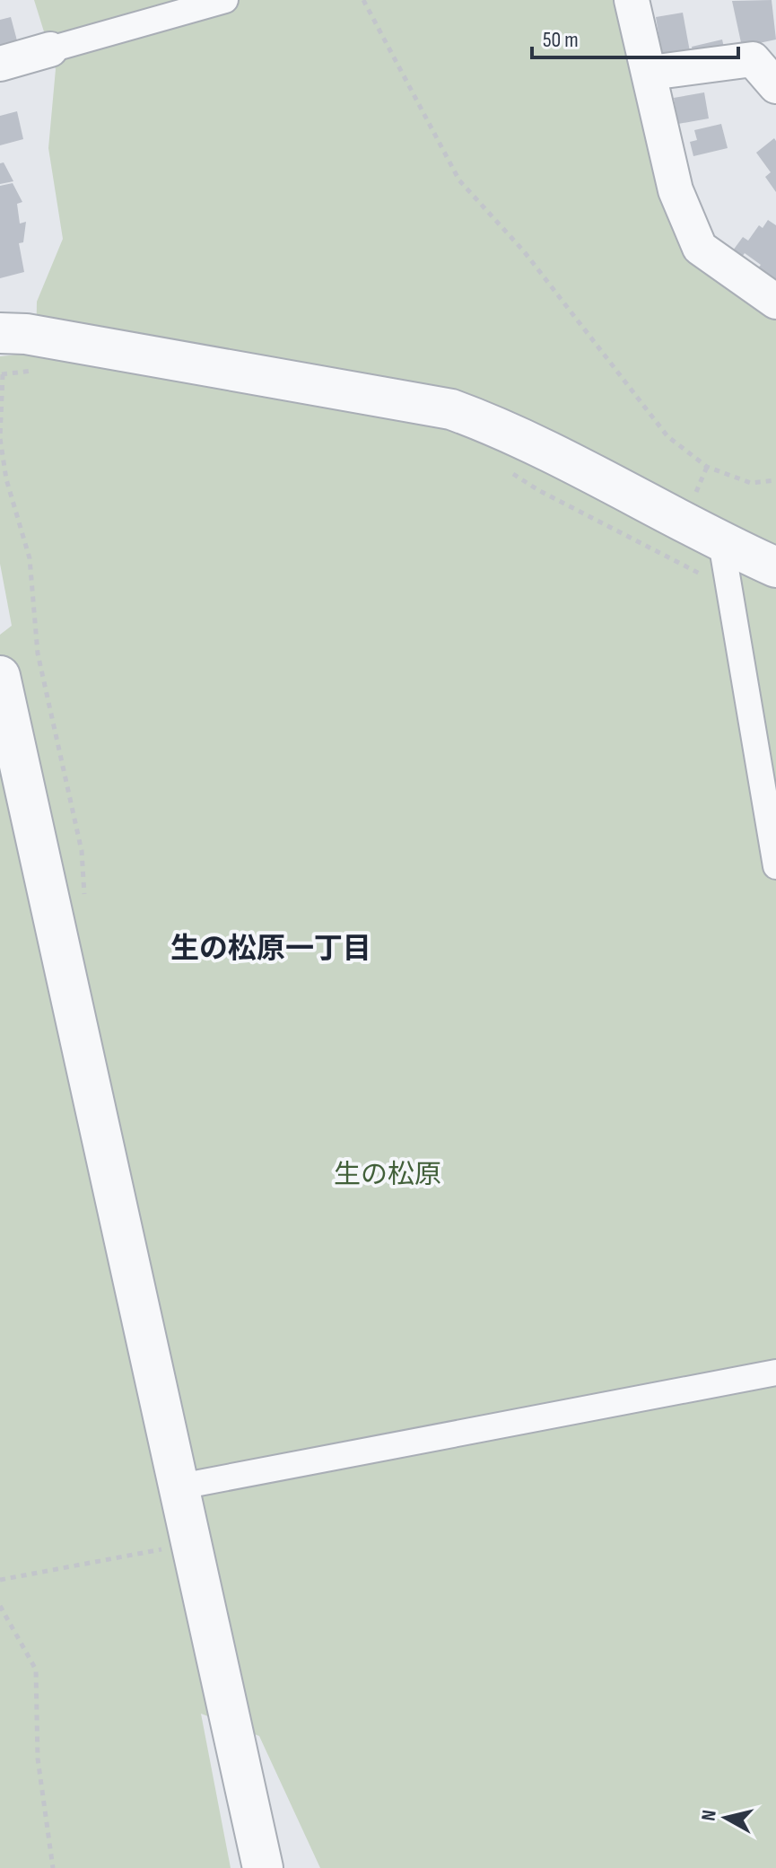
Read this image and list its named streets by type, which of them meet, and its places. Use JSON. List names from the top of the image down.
{
  "districts": ["生の松原一丁目"],
  "parks": ["生の松原"],
  "scale_bar": "50 m",
  "north": "left"
}
